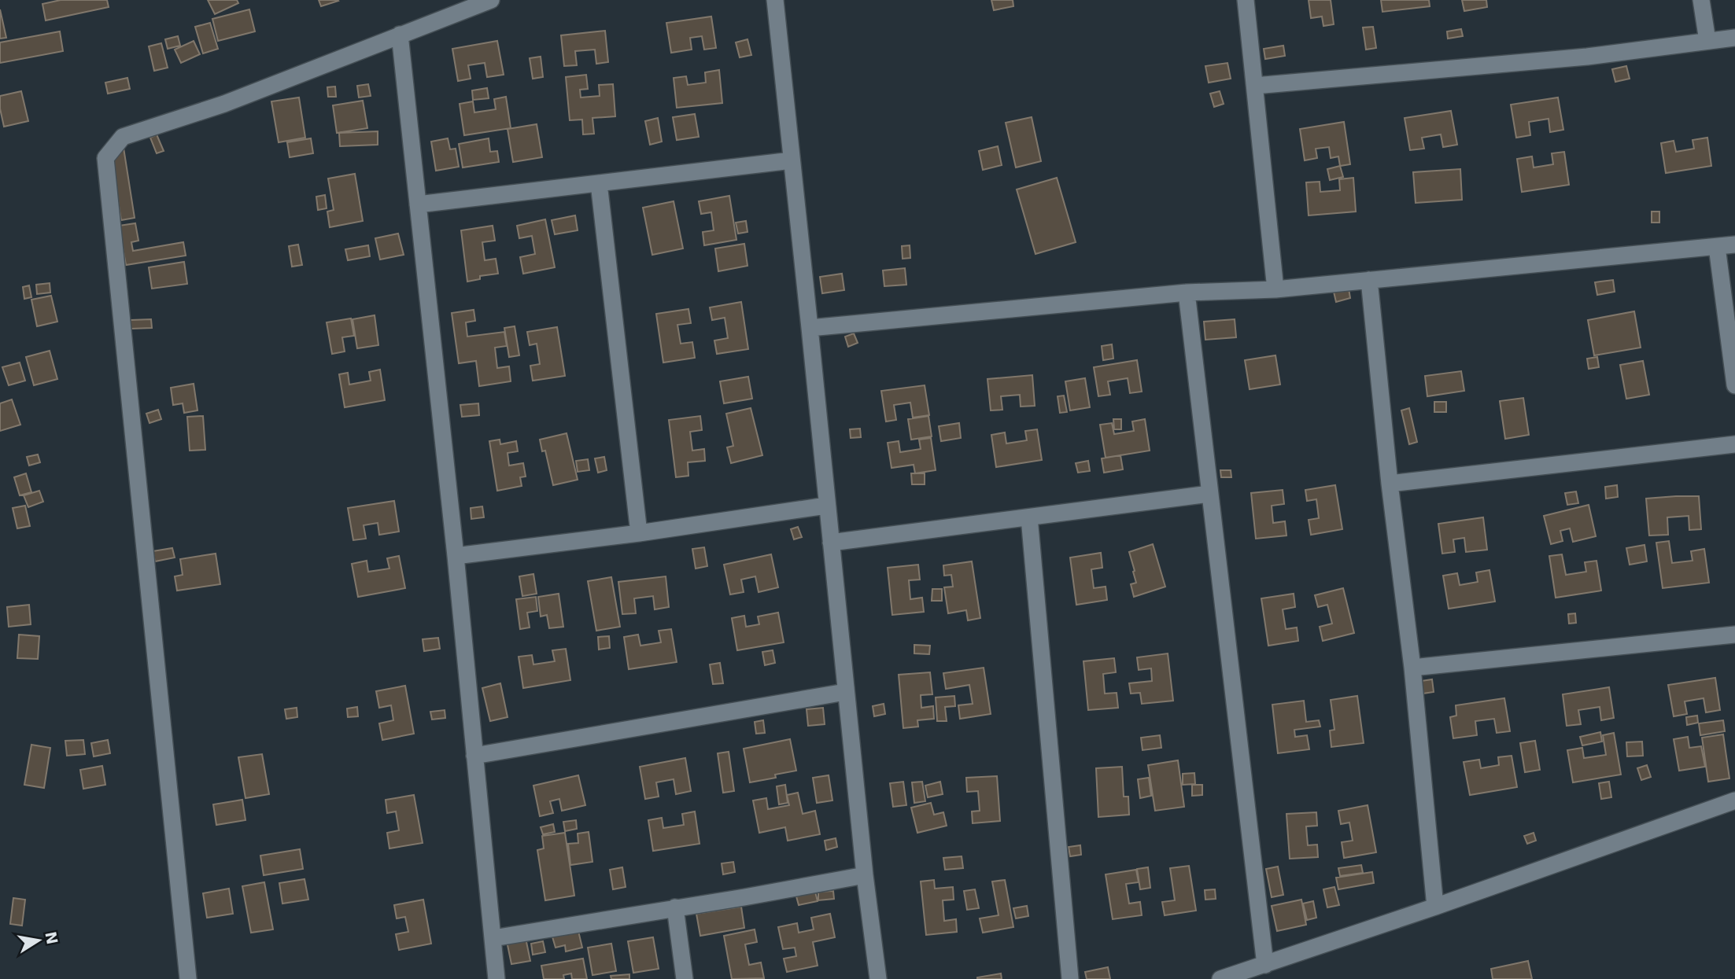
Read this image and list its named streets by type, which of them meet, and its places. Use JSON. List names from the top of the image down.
{
  "north": "right"
}
